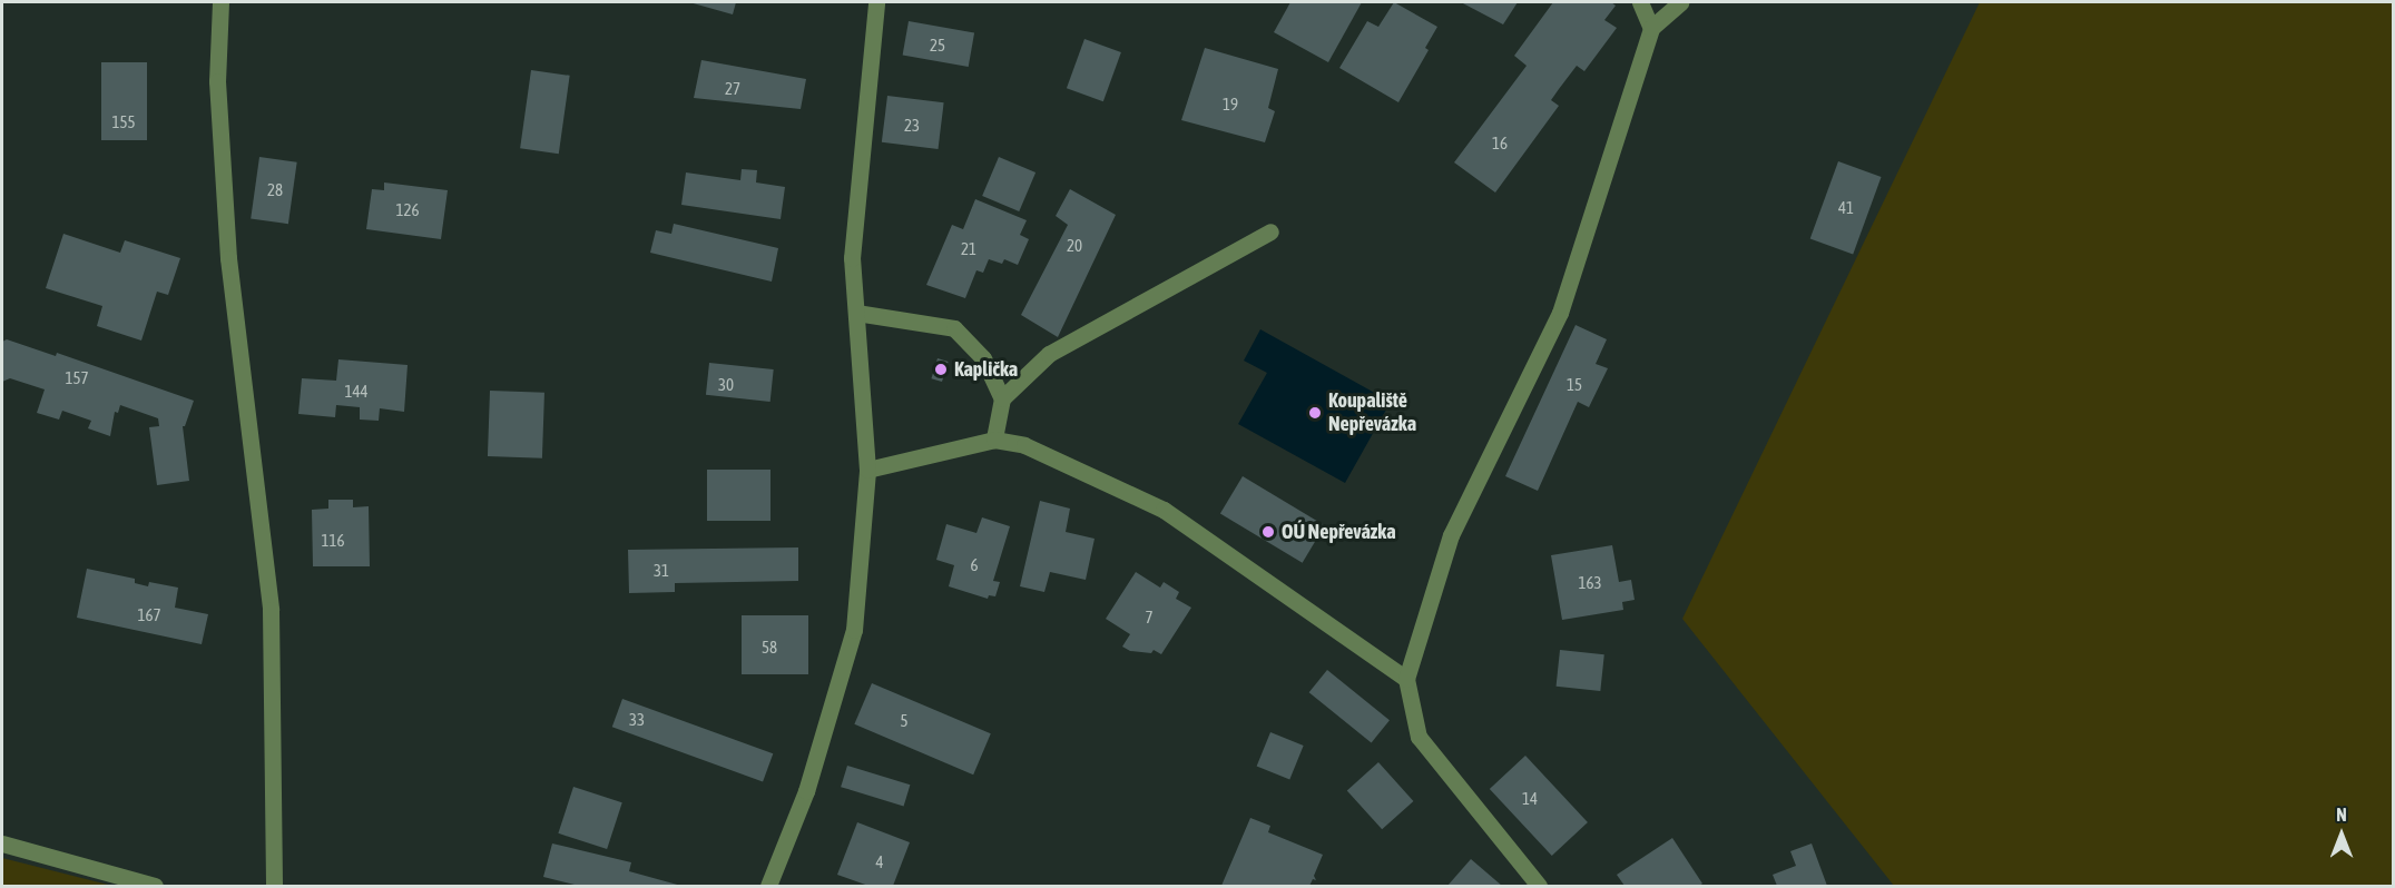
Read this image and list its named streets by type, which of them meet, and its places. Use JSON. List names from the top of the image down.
{
  "places": ["Kaplička", "Koupaliště Nepřevázka", "OÚ Nepřevázka"],
  "house_numbers": [
    "25",
    "27",
    "19",
    "155",
    "23",
    "16",
    "28",
    "41",
    "126",
    "20",
    "21",
    "157",
    "30",
    "15",
    "144",
    "116",
    "6",
    "31",
    "163",
    "167",
    "7",
    "58",
    "33",
    "5",
    "14",
    "4"
  ],
  "north": "top"
}
